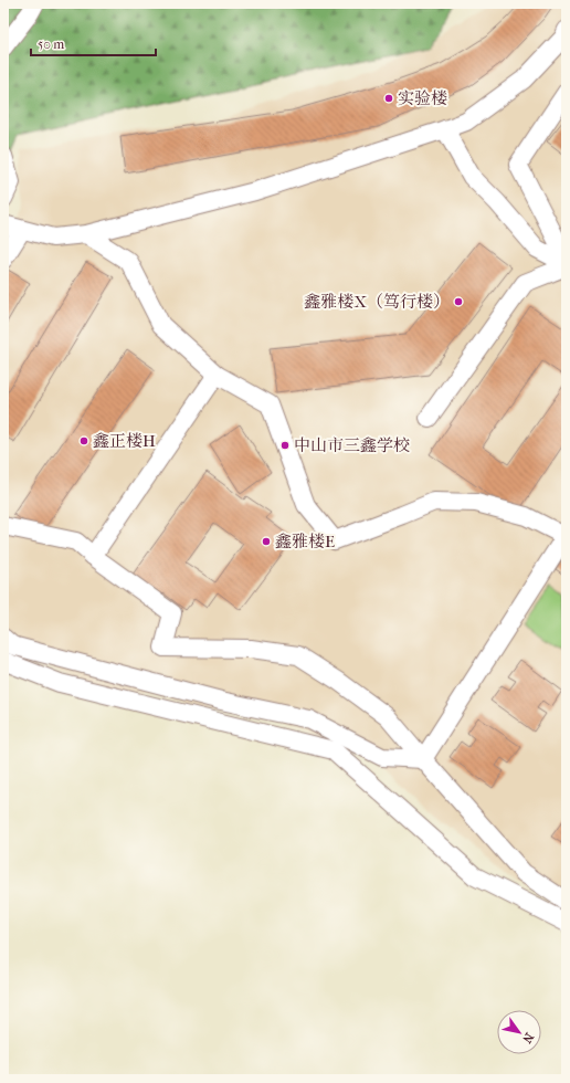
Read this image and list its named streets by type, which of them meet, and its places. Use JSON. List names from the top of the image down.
{
  "places": [
    "实验楼",
    "鑫雅楼X（笃行楼）",
    "鑫正楼H",
    "中山市三鑫学校",
    "鑫雅楼E"
  ],
  "scale_bar": "50 m",
  "north": "bottom right"
}
